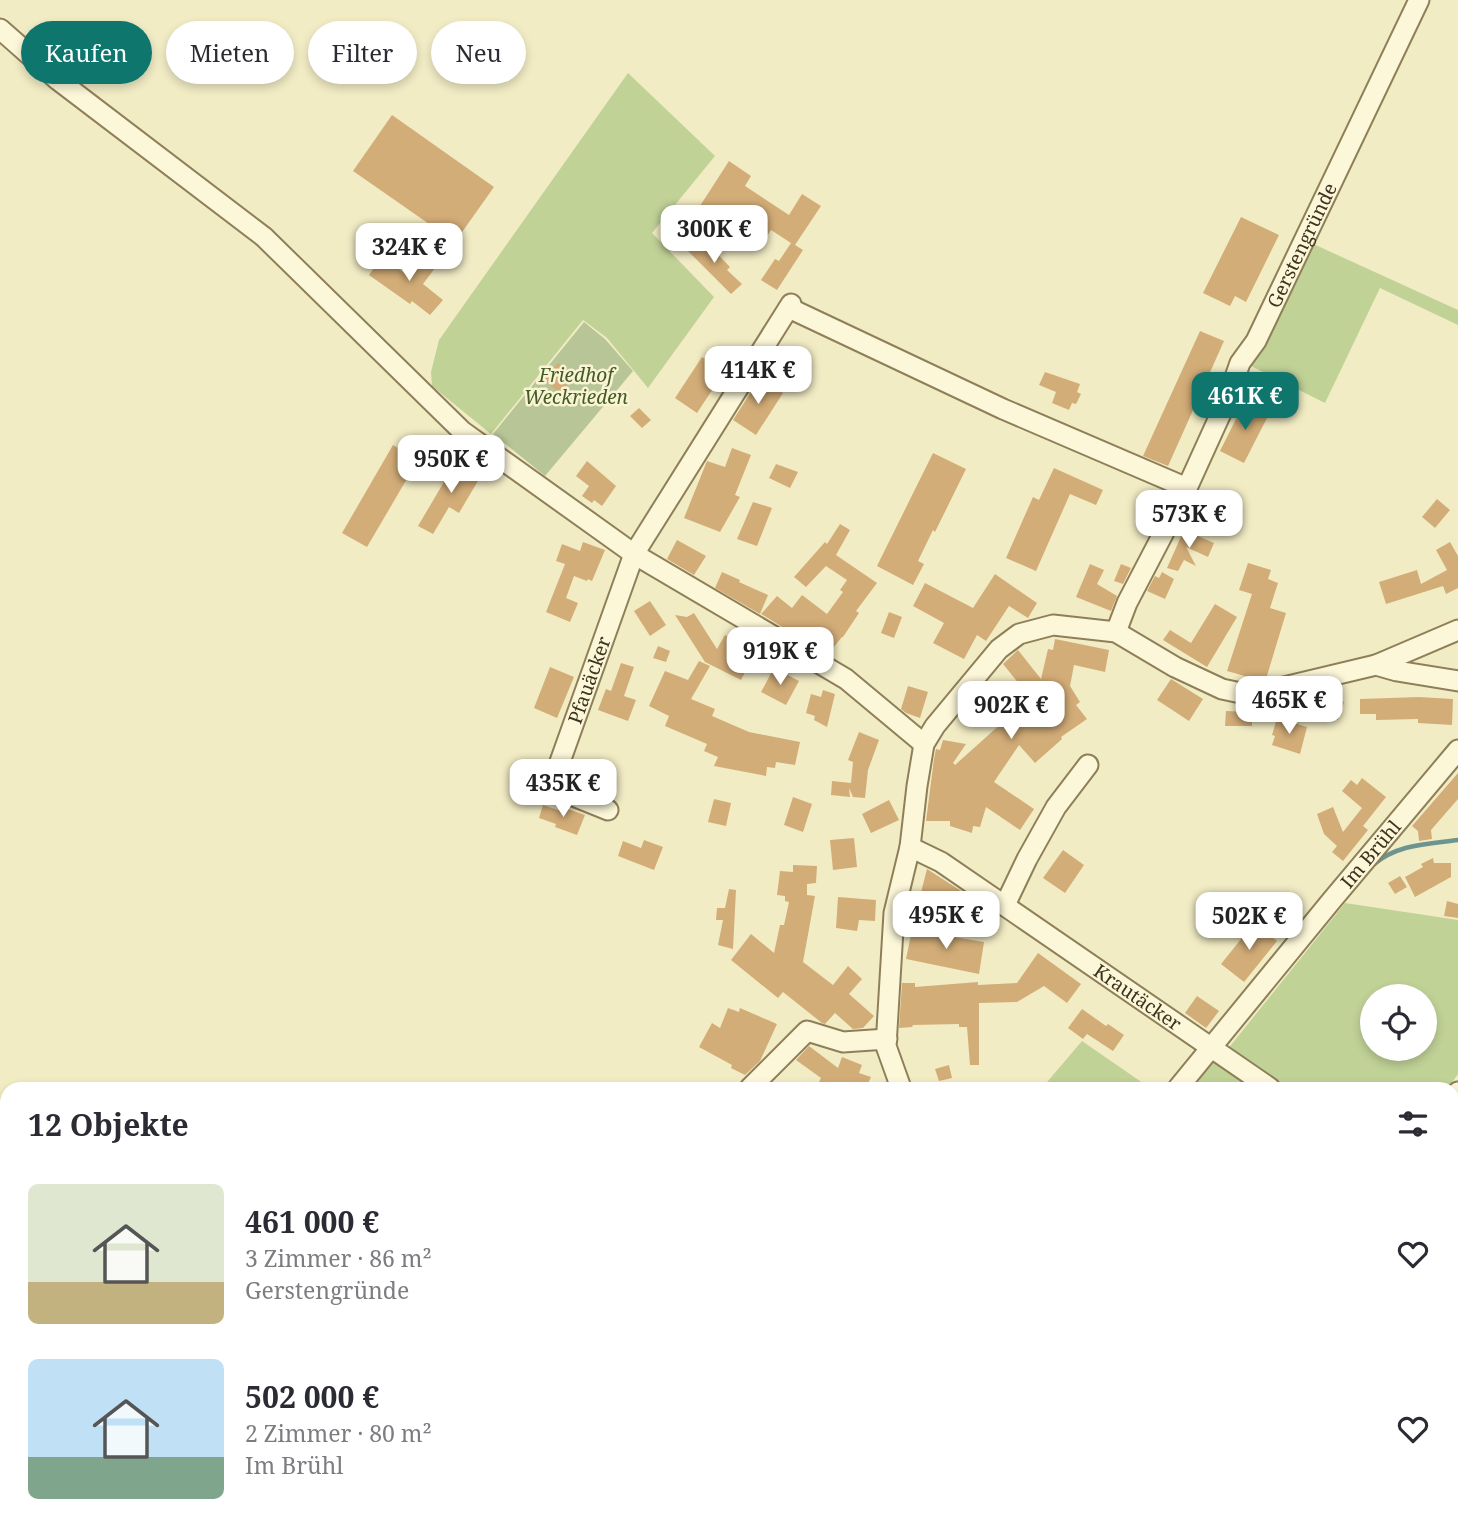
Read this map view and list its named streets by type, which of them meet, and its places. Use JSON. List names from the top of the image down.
{
  "streets": {
    "street": [
      "Gerstengründe",
      "Pfauäcker",
      "Im Brühl",
      "Krautäcker"
    ]
  },
  "crossings": [
    ["Im Brühl", "Krautäcker"]
  ],
  "parks": ["Friedhof Weckrieden"],
  "page": {
    "chip": [
      "Kaufen",
      "Mieten",
      "Filter",
      "Neu"
    ],
    "price": [
      "300K €",
      "324K €",
      "414K €",
      "461K €",
      "950K €",
      "573K €",
      "919K €",
      "465K €",
      "902K €",
      "435K €",
      "495K €",
      "502K €"
    ],
    "heading": "12 Objekte",
    "list": [
      {
        "name": "461 000 €",
        "note": "3 Zimmer · 86 m² · Gerstengründe"
      },
      {
        "name": "502 000 €",
        "note": "2 Zimmer · 80 m² · Im Brühl"
      }
    ]
  }
}
